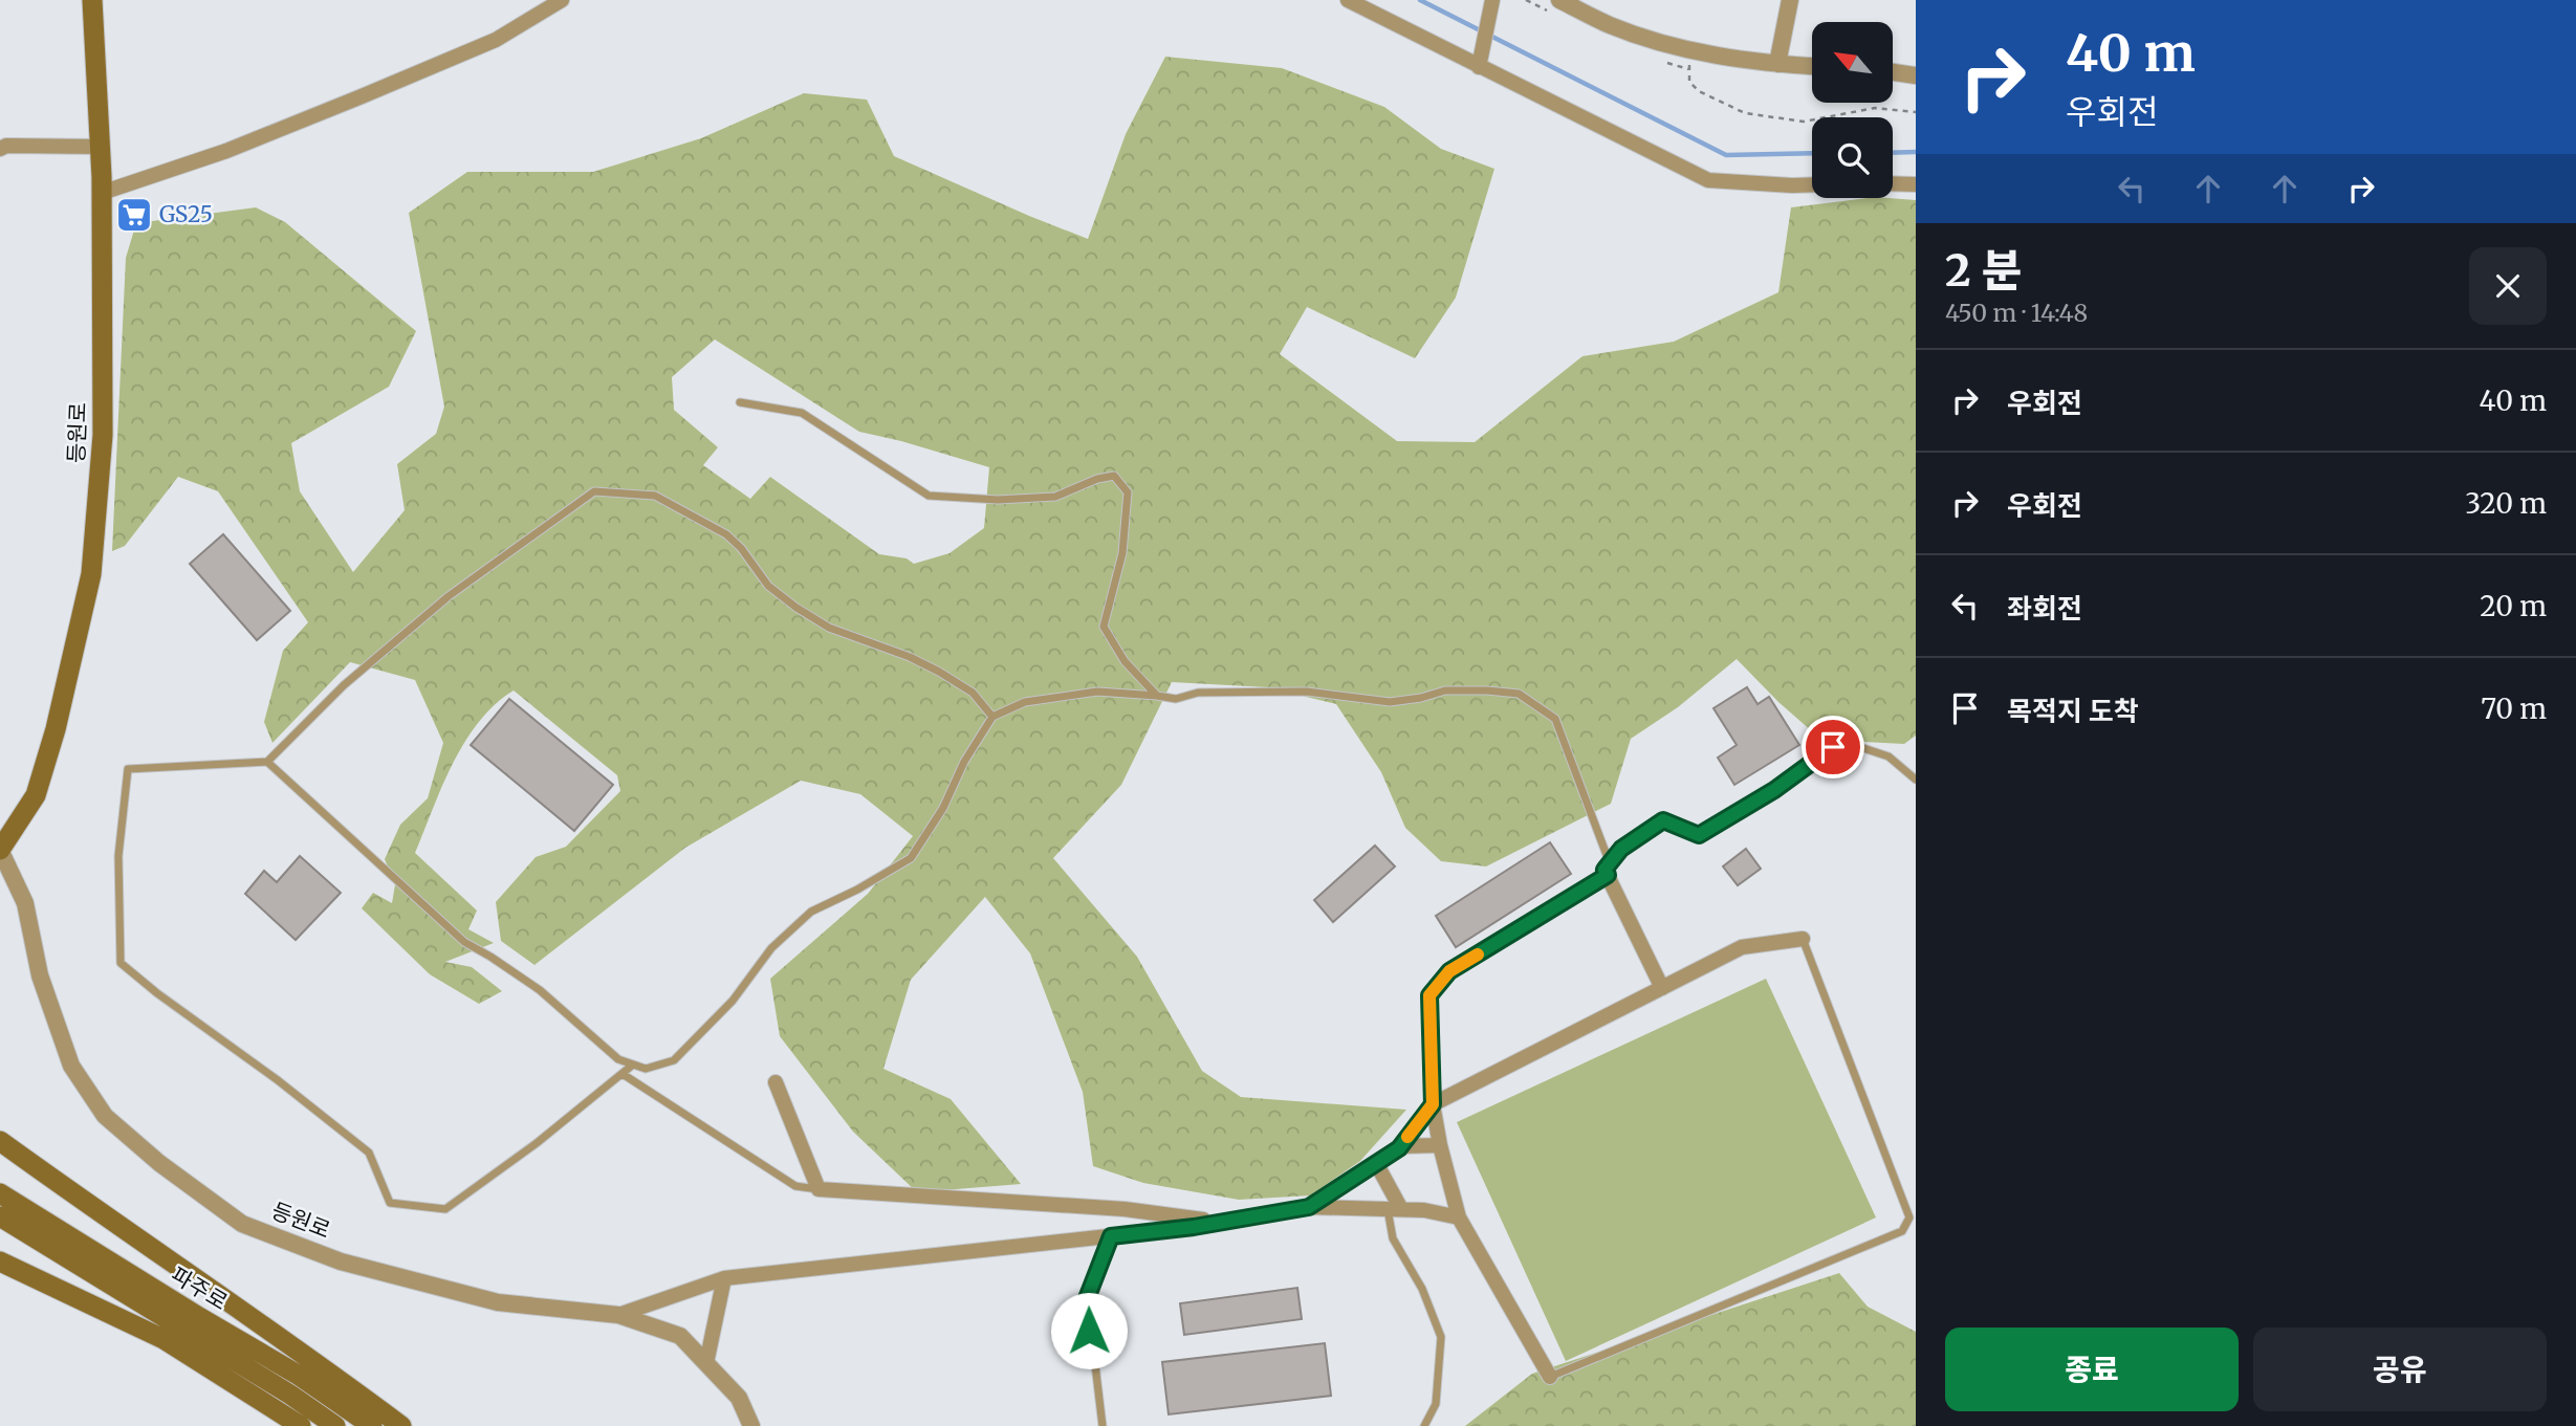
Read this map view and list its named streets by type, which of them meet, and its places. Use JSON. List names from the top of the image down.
{
  "streets": {
    "main road": ["등원로", "파주로"]
  },
  "places": {
    "supermarket": ["GS25"]
  },
  "north": "top left",
  "page": {
    "turn": ["40 m", "우회전"],
    "heading": ["2 분", "450 m · 14:48"],
    "list": [
      {
        "name": "우회전",
        "value": "40 m"
      },
      {
        "name": "우회전",
        "value": "320 m"
      },
      {
        "name": "좌회전",
        "value": "20 m"
      },
      {
        "name": "목적지 도착",
        "value": "70 m"
      }
    ],
    "buttons": ["종료", "공유"]
  }
}
